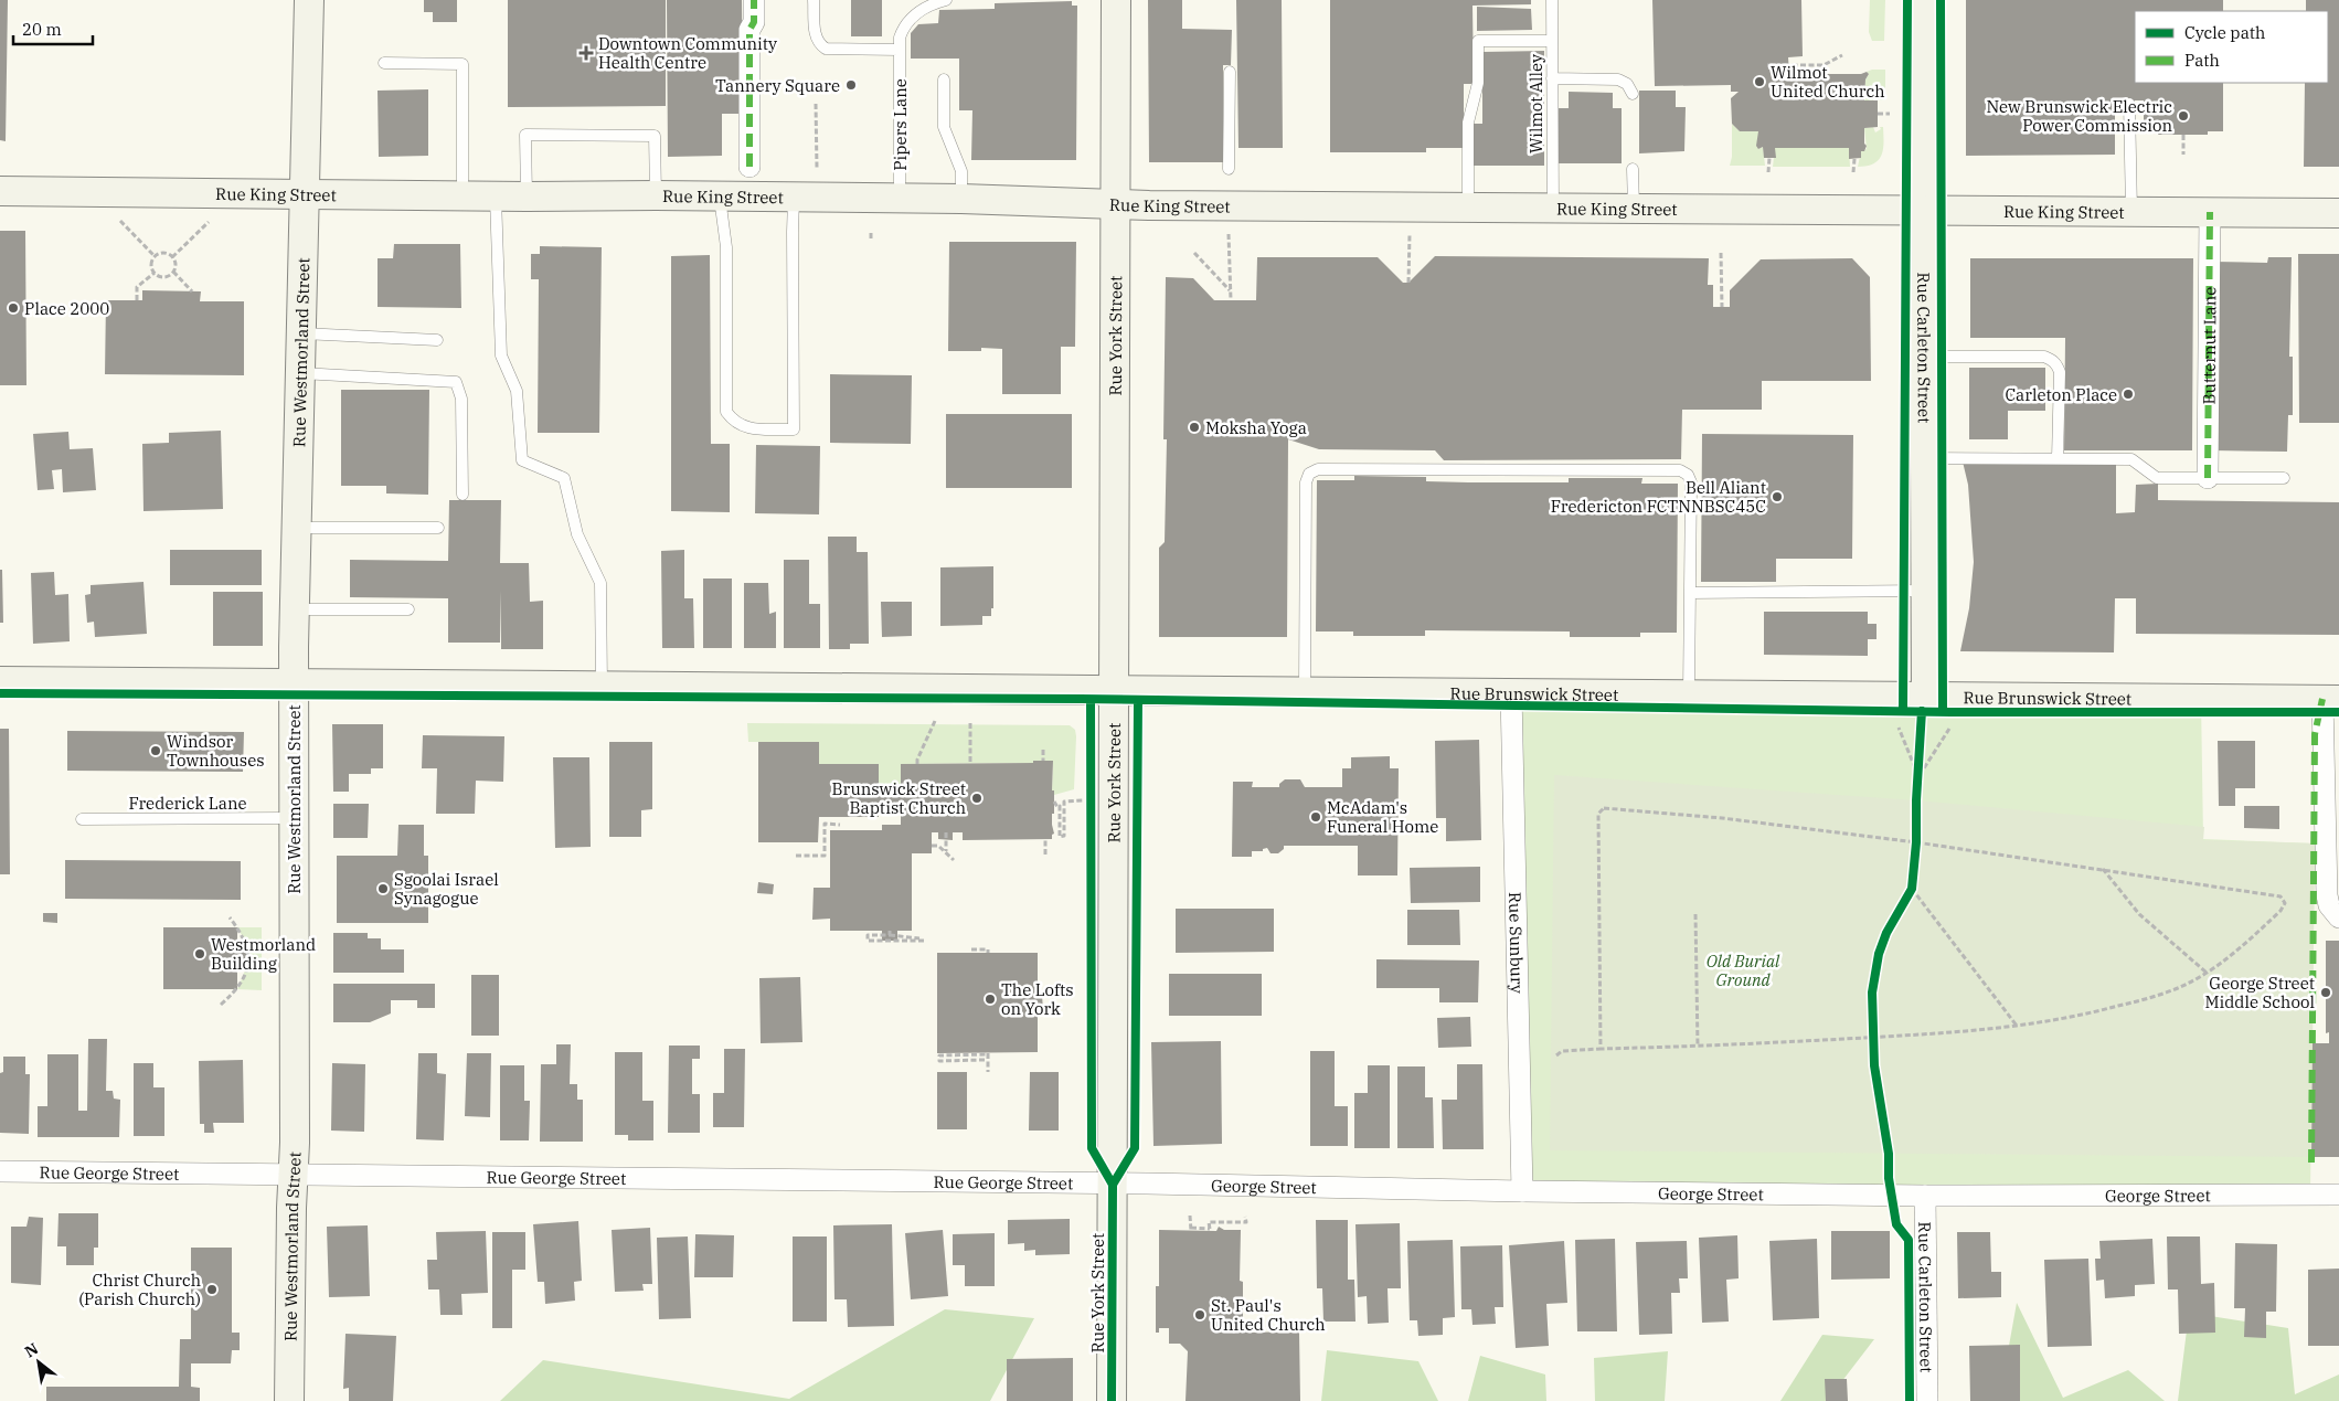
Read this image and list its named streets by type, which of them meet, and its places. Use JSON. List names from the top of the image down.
{
  "streets": {
    "main road": [
      "Rue King Street",
      "Rue York Street",
      "Rue Carleton Street",
      "Rue Westmorland Street",
      "Rue Brunswick Street"
    ],
    "street": [
      "Butternut Lane",
      "Rue Sunbury",
      "Rue George Street",
      "George Street"
    ],
    "lane": ["Wilmot Alley", "Pipers Lane", "Frederick Lane"]
  },
  "crossings": [
    ["Wilmot Alley", "Rue King Street"],
    ["Pipers Lane", "Rue King Street"],
    ["Rue King Street", "Rue York Street"],
    ["Rue King Street", "Butternut Lane"],
    ["Rue King Street", "Rue Carleton Street"],
    ["Rue King Street", "Rue Westmorland Street"],
    ["Rue York Street", "Rue Brunswick Street"],
    ["Rue York Street", "Rue George Street"],
    ["Rue York Street", "George Street"],
    ["Rue Carleton Street", "Rue Brunswick Street"],
    ["Rue Carleton Street", "George Street"],
    ["Rue Westmorland Street", "Rue Brunswick Street"],
    ["Rue Westmorland Street", "Frederick Lane"],
    ["Rue Westmorland Street", "Rue George Street"],
    ["Rue Brunswick Street", "Rue Sunbury"],
    ["Rue Sunbury", "George Street"],
    ["Rue George Street", "George Street"]
  ],
  "parks": ["Old Burial Ground"],
  "places": {
    "health": ["Downtown Community Health Centre"],
    "other": [
      "Wilmot United Church",
      "Tannery Square",
      "New Brunswick Electric Power Commission",
      "Place 2000",
      "Carleton Place",
      "Moksha Yoga",
      "Bell Aliant Fredericton FCTNNBSC45C",
      "Windsor Townhouses",
      "Brunswick Street Baptist Church",
      "McAdam's Funeral Home",
      "Sgoolai Israel Synagogue",
      "Westmorland Building",
      "George Street Middle School",
      "The Lofts on York",
      "Christ Church (Parish Church)",
      "St. Paul's United Church"
    ]
  },
  "legend": ["Cycle path", "Path"],
  "scale_bar": "20 m",
  "north": "top left"
}
